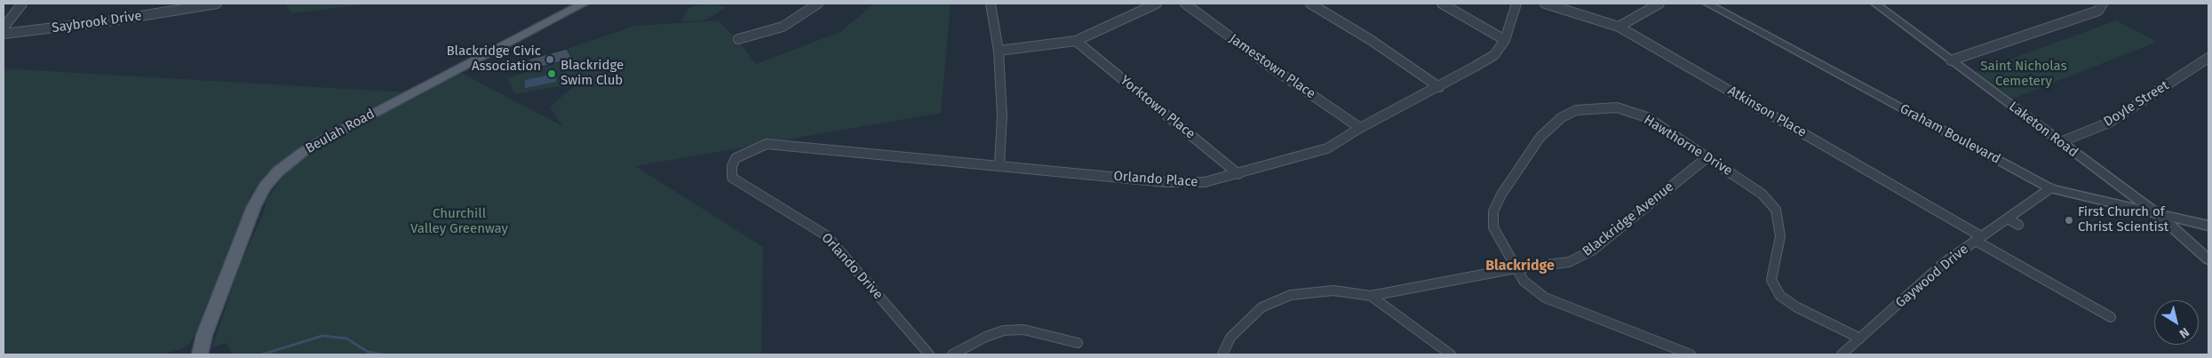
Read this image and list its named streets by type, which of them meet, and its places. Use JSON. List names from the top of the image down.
{
  "streets": {
    "main road": ["Beulah Road"],
    "street": [
      "Saybrook Drive",
      "Jamestown Place",
      "Doyle Street",
      "Yorktown Place",
      "Atkinson Place",
      "Laketon Road",
      "Graham Boulevard",
      "Hawthorne Drive",
      "Orlando Place",
      "Blackridge Avenue",
      "Orlando Drive",
      "Gaywood Drive"
    ]
  },
  "crossings": [
    ["Jamestown Place", "Orlando Place"],
    ["Doyle Street", "Laketon Road"],
    ["Yorktown Place", "Orlando Place"],
    ["Atkinson Place", "Gaywood Drive"],
    ["Laketon Road", "Graham Boulevard"],
    ["Graham Boulevard", "Gaywood Drive"],
    ["Hawthorne Drive", "Blackridge Avenue"],
    ["Hawthorne Drive", "Gaywood Drive"],
    ["Orlando Place", "Orlando Drive"]
  ],
  "districts": ["Blackridge"],
  "parks": ["Saint Nicholas Cemetery", "Churchill Valley Greenway"],
  "places": ["Blackridge Civic Association", "Blackridge Swim Club", "First Church of Christ Scientist"],
  "north": "bottom right"
}
